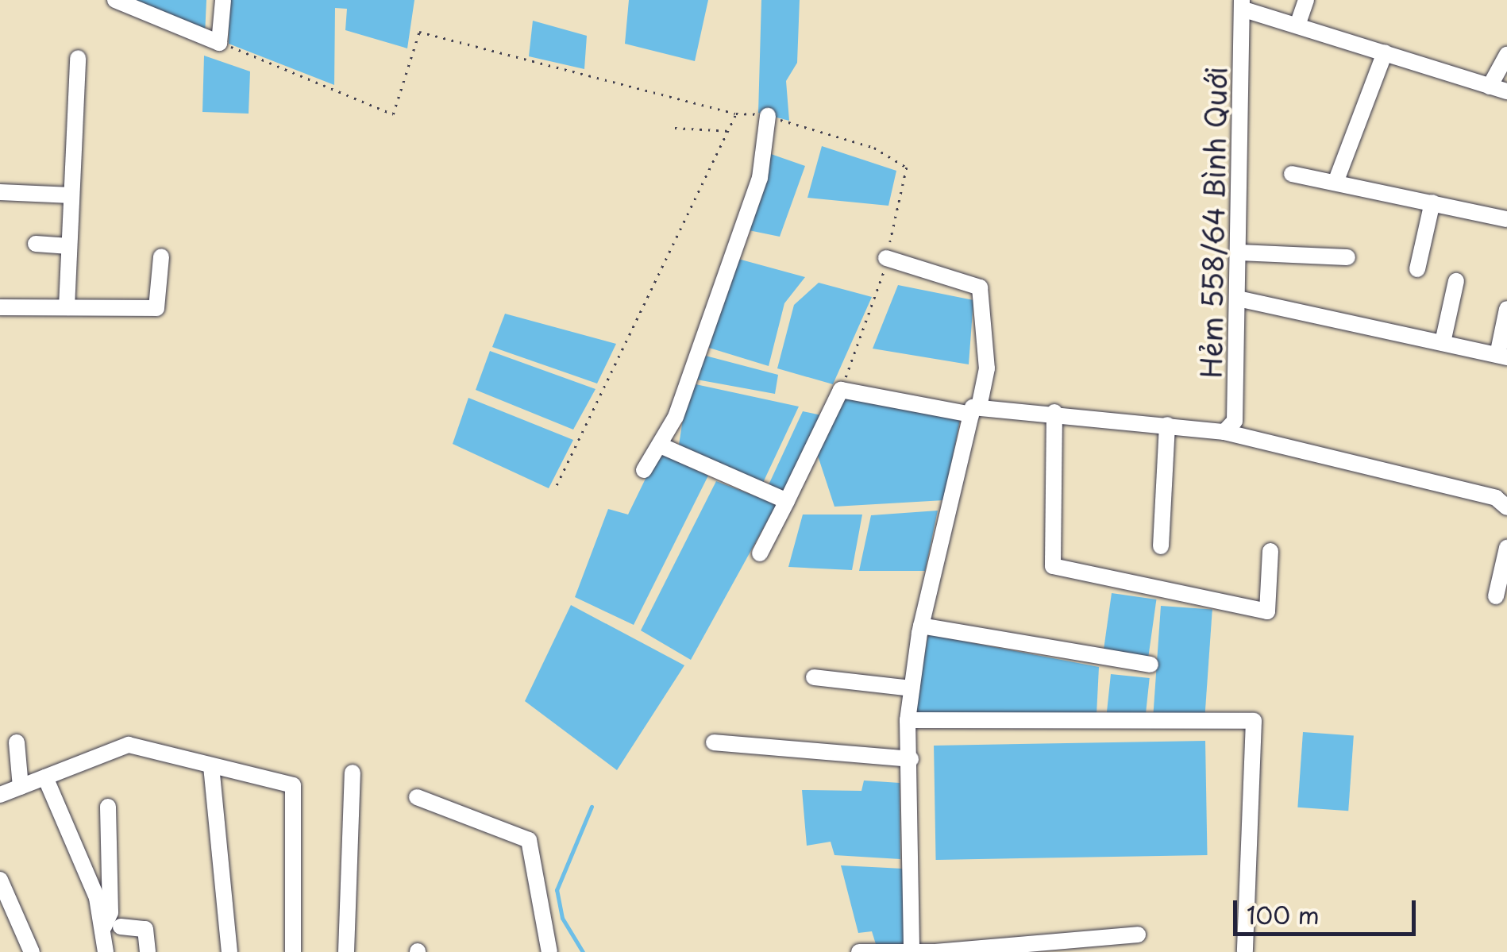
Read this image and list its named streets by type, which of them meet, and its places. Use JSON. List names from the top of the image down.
{
  "streets": {
    "street": ["Hẻm 558/64 Bình Quới"]
  },
  "scale_bar": "100 m"
}
